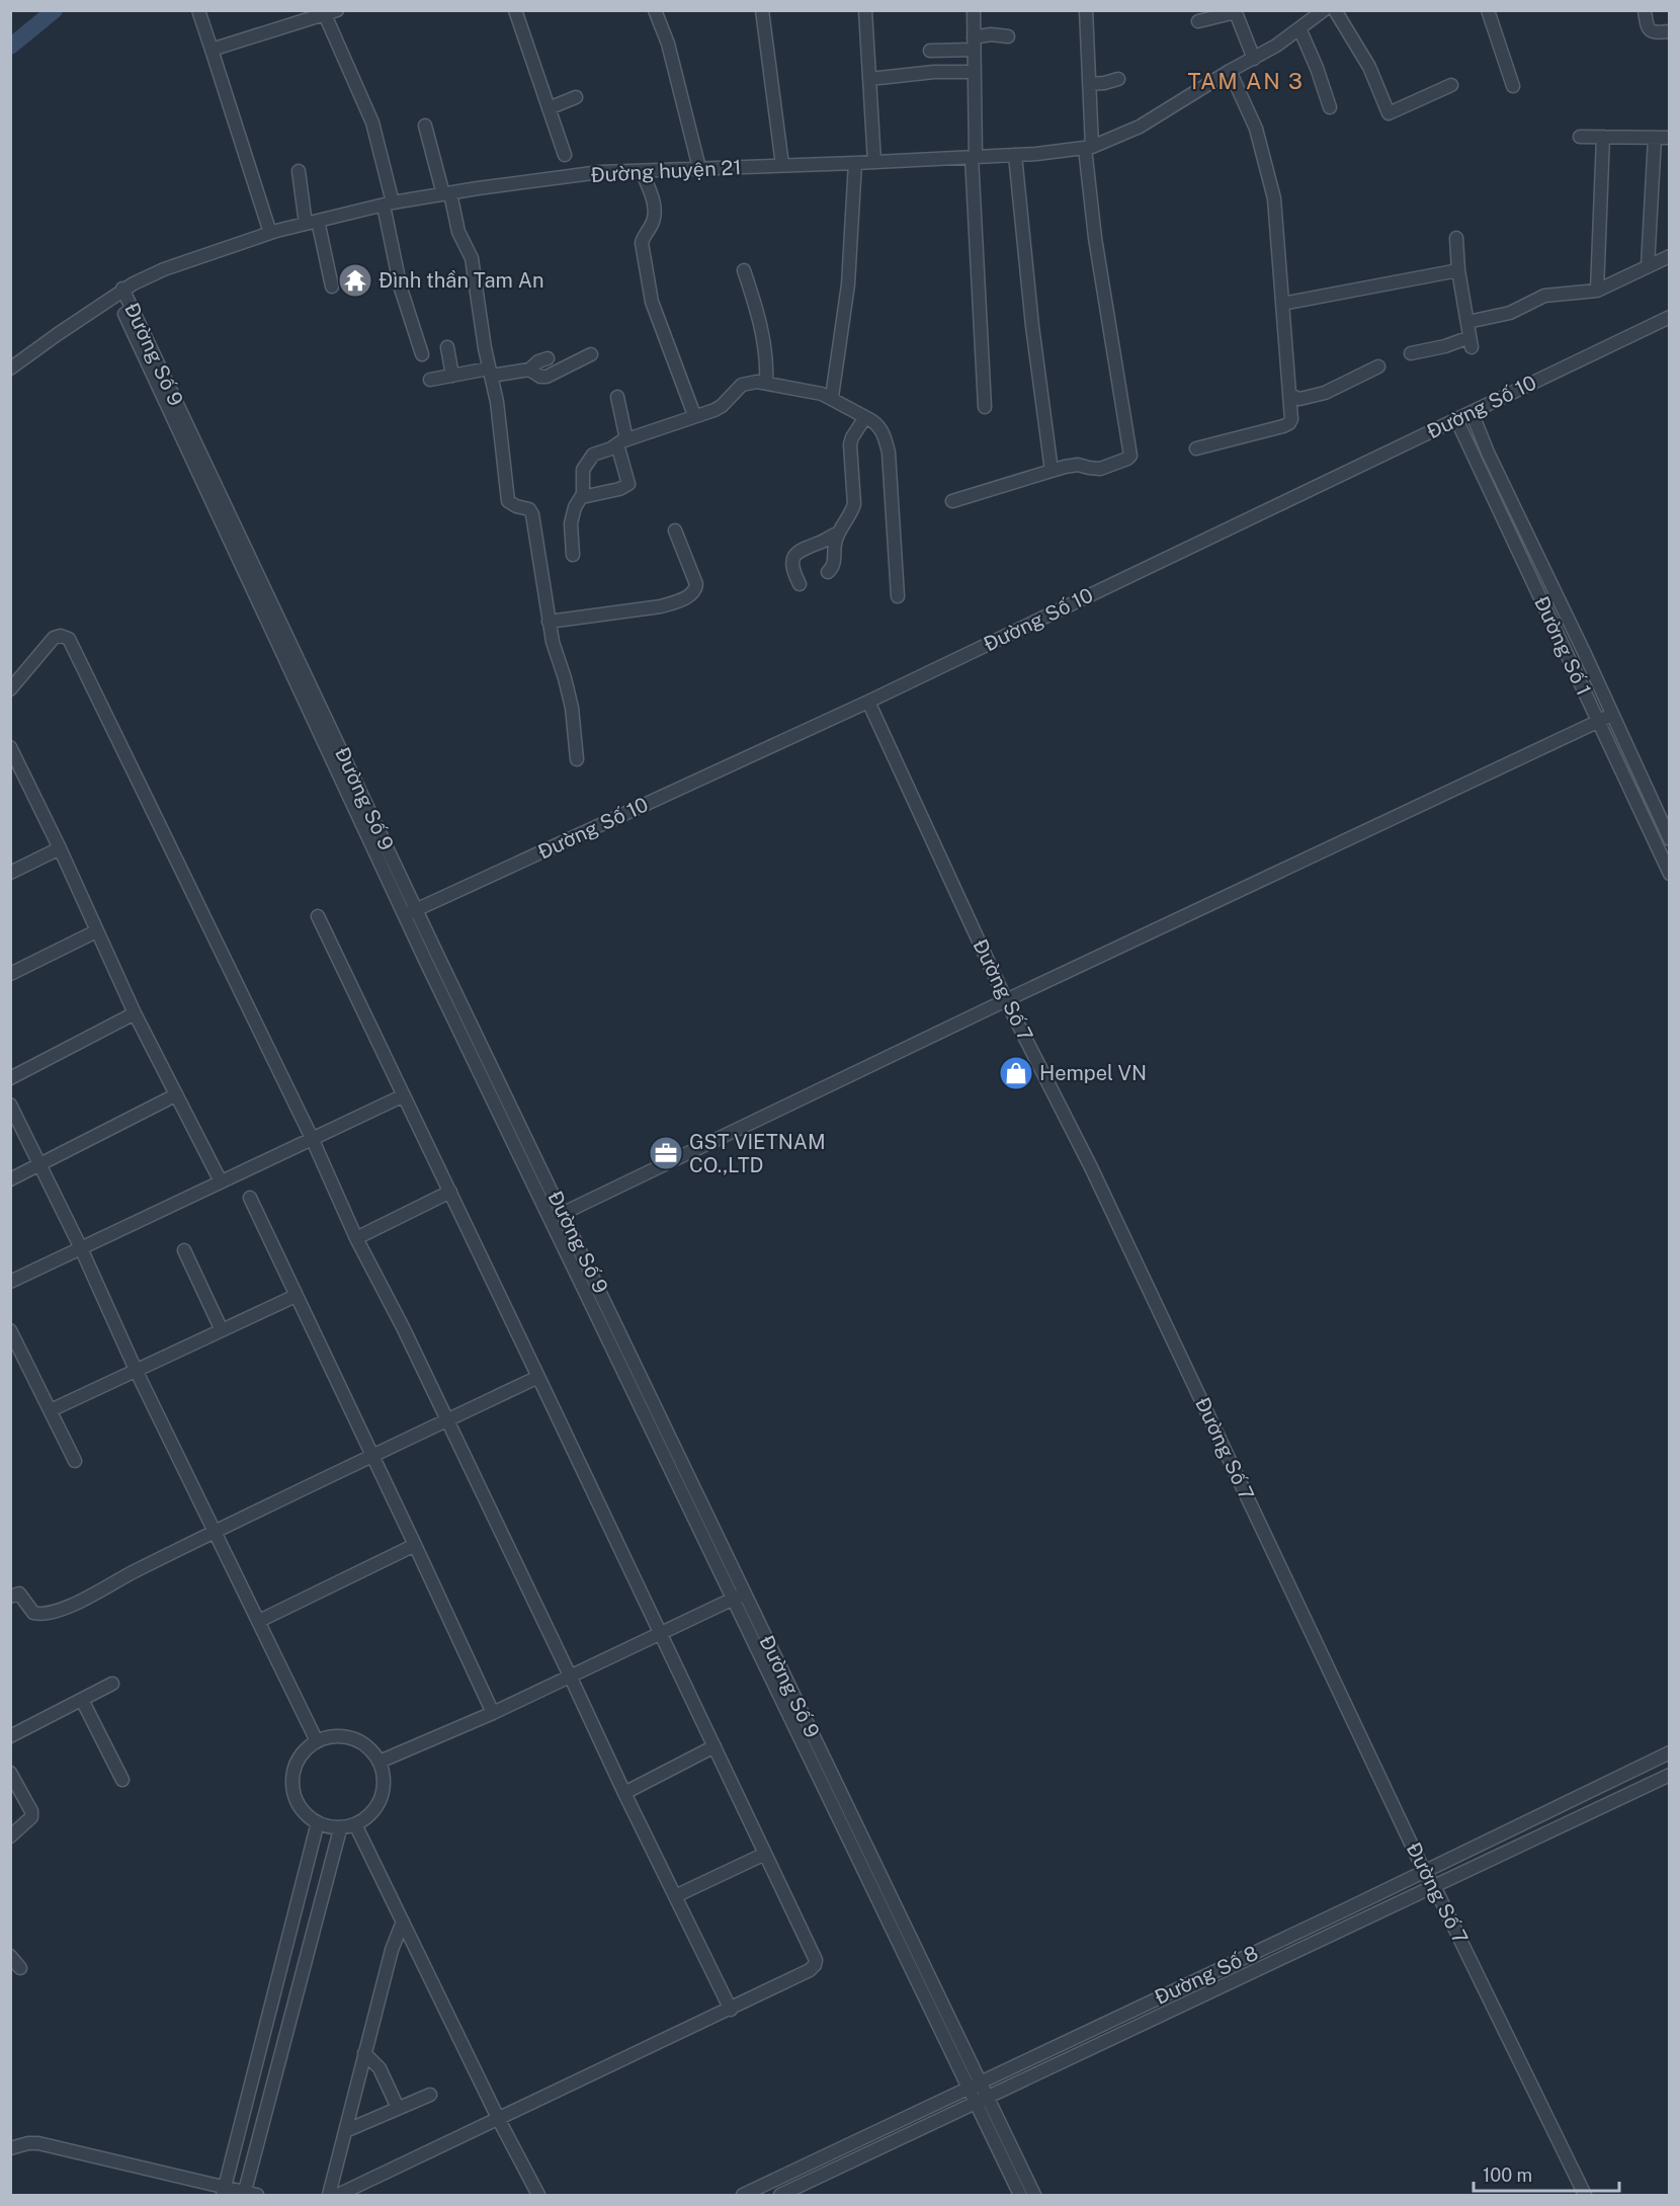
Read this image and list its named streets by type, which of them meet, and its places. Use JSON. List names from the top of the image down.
{
  "streets": {
    "street": [
      "Đường huyện 21",
      "Đường Số 9",
      "Đường Số 10",
      "Đường Số 1",
      "Đường Số 7",
      "Đường Số 8"
    ]
  },
  "crossings": [
    ["Đường huyện 21", "Đường Số 9"],
    ["Đường Số 9", "Đường Số 10"],
    ["Đường Số 9", "Đường Số 8"],
    ["Đường Số 10", "Đường Số 1"],
    ["Đường Số 10", "Đường Số 7"],
    ["Đường Số 7", "Đường Số 8"]
  ],
  "districts": ["TAM AN 3"],
  "places": {
    "temple": ["Đình thần Tam An"],
    "shop": ["Hempel VN"],
    "office": ["GST VIETNAM CO.,LTD"]
  },
  "scale_bar": "100 m"
}
